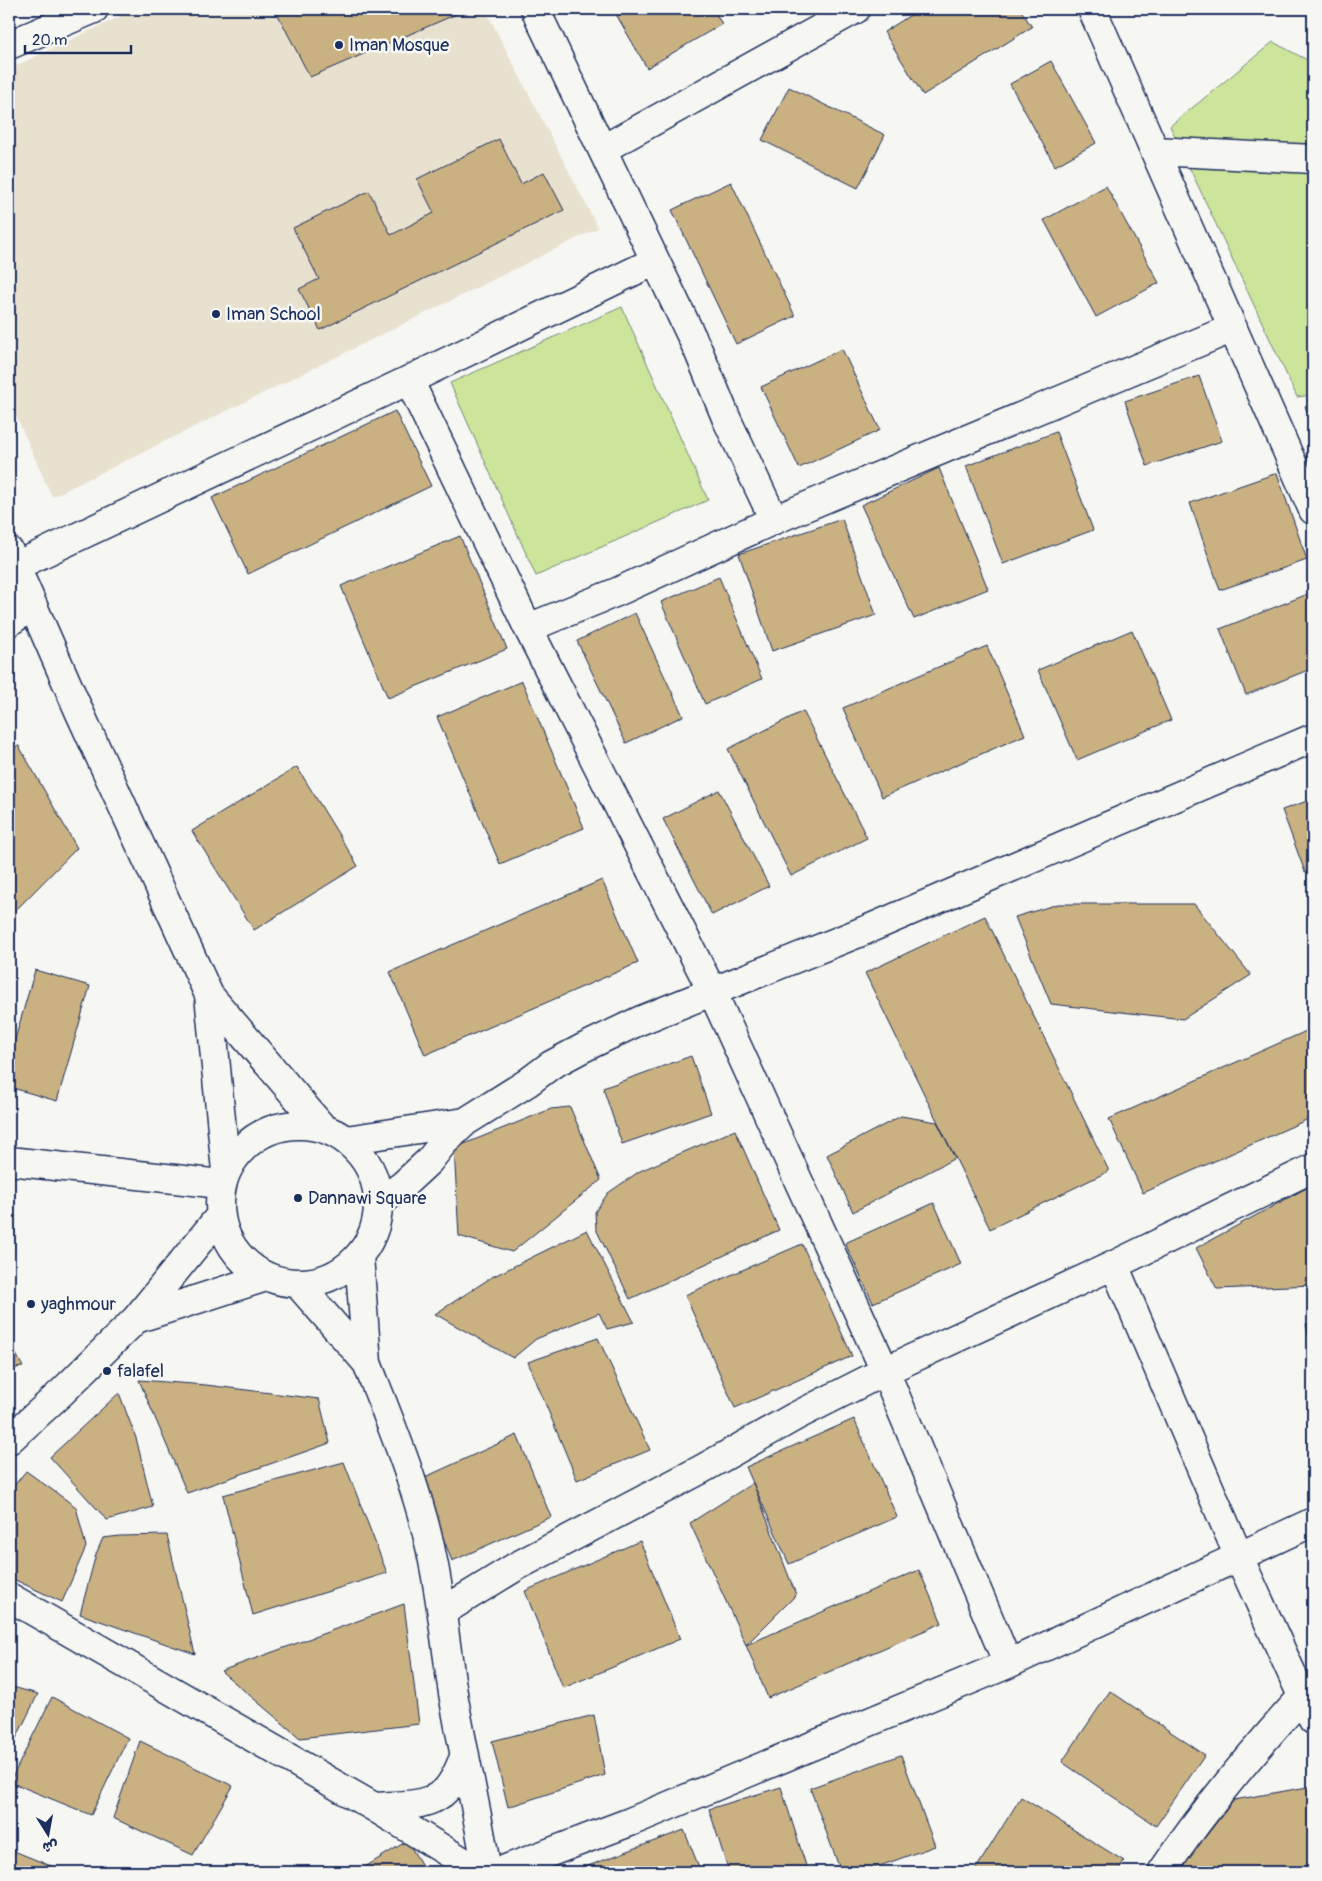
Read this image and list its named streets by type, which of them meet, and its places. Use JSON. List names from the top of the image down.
{
  "places": [
    "Iman Mosque",
    "Iman School",
    "Dannawi Square",
    "yaghmour",
    "falafel"
  ],
  "scale_bar": "20 m",
  "north": "bottom"
}
